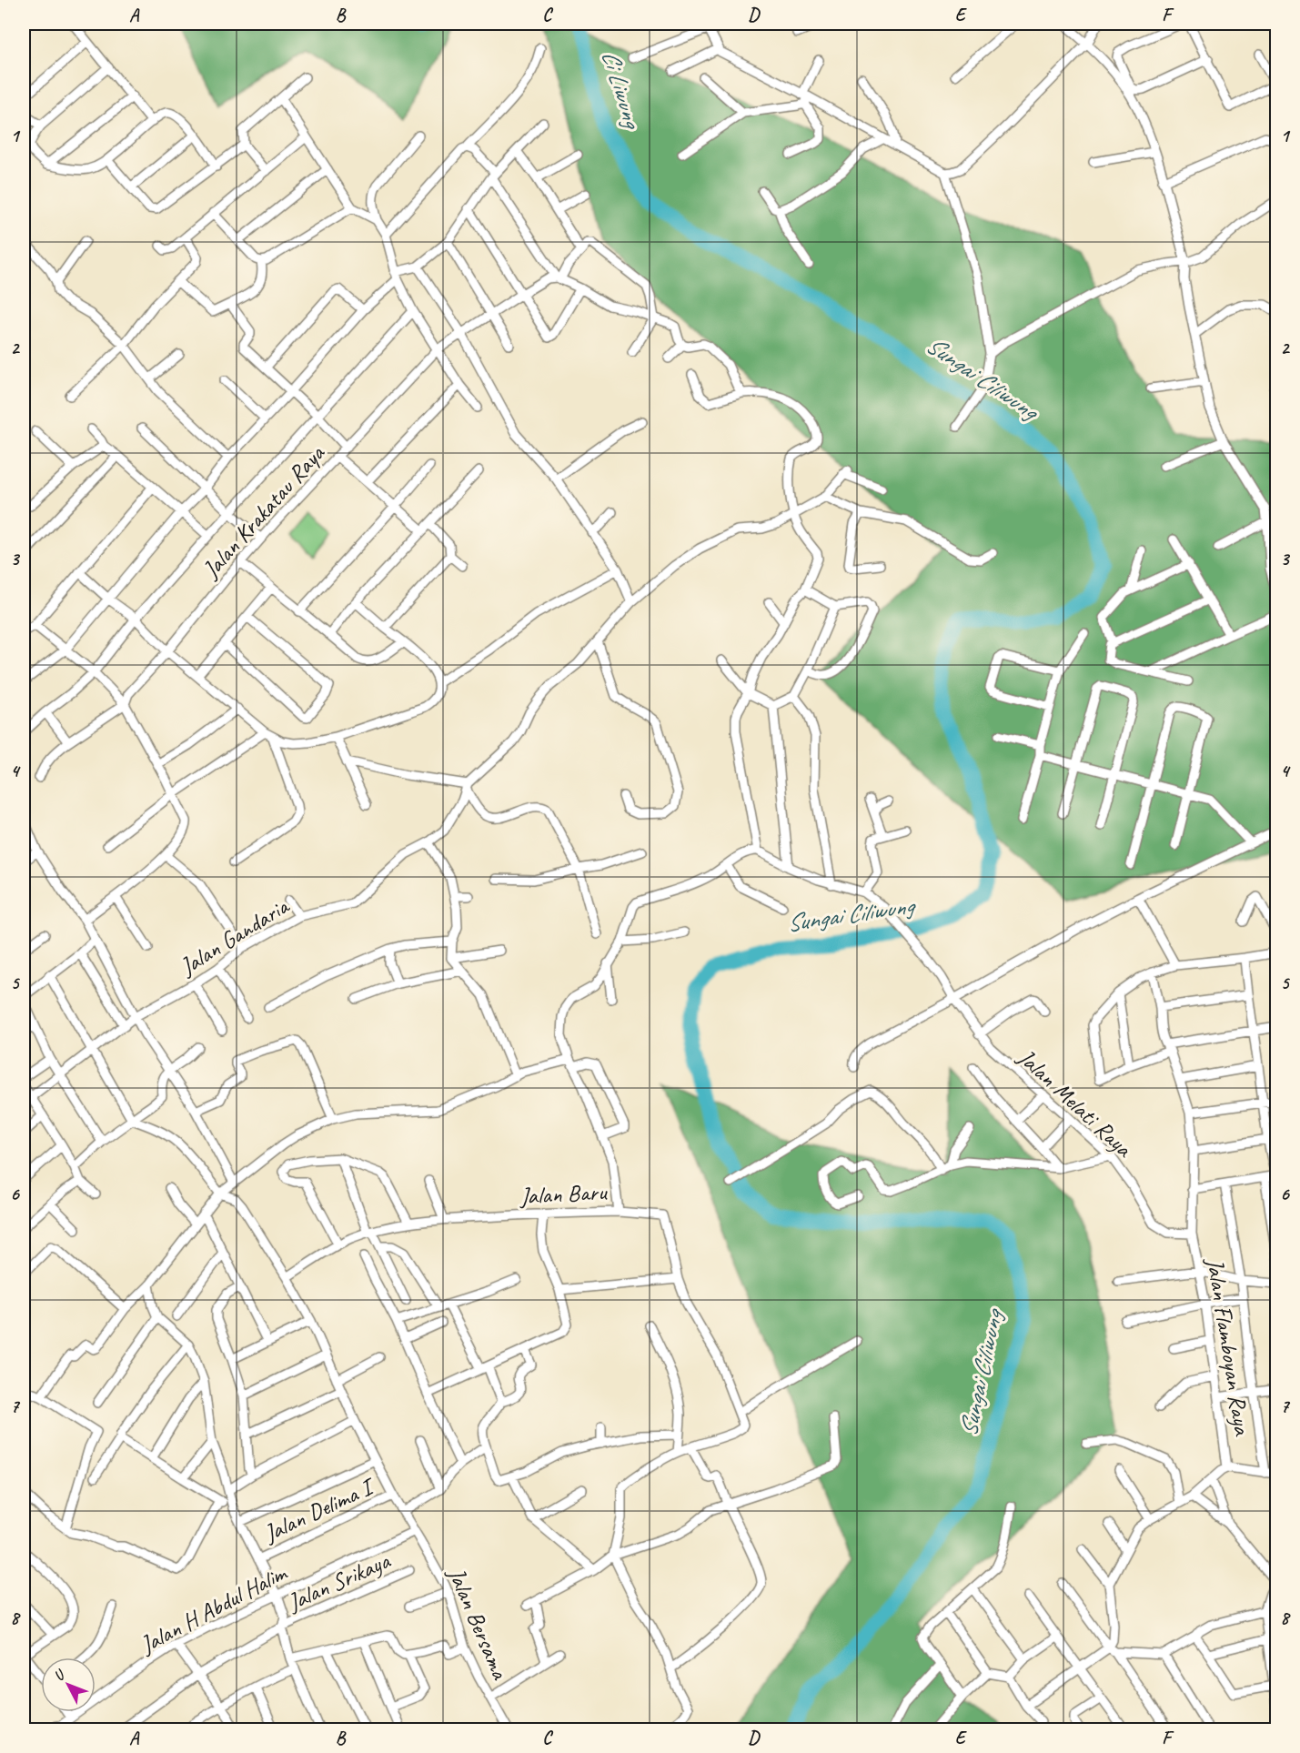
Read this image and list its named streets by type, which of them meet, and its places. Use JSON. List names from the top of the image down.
{
  "streets": {
    "street": [
      "Jalan Krakatau Raya",
      "Jalan Gandaria",
      "Jalan Melati Raya",
      "Jalan Baru",
      "Jalan Flamboyan Raya",
      "Jalan Delima I",
      "Jalan Srikaya",
      "Jalan H Abdul Halim",
      "Jalan Bersama"
    ]
  },
  "crossings": [
    ["Jalan Melati Raya", "Jalan Flamboyan Raya"],
    ["Jalan H Abdul Halim", "Jalan Bersama"]
  ],
  "water": ["Ci Liwung", "Sungai Ciliwung"],
  "north": "top left",
  "grid": {
    "columns": [
      "A",
      "B",
      "C",
      "D",
      "E",
      "F"
    ],
    "rows": [
      "1",
      "2",
      "3",
      "4",
      "5",
      "6",
      "7",
      "8"
    ]
  }
}
